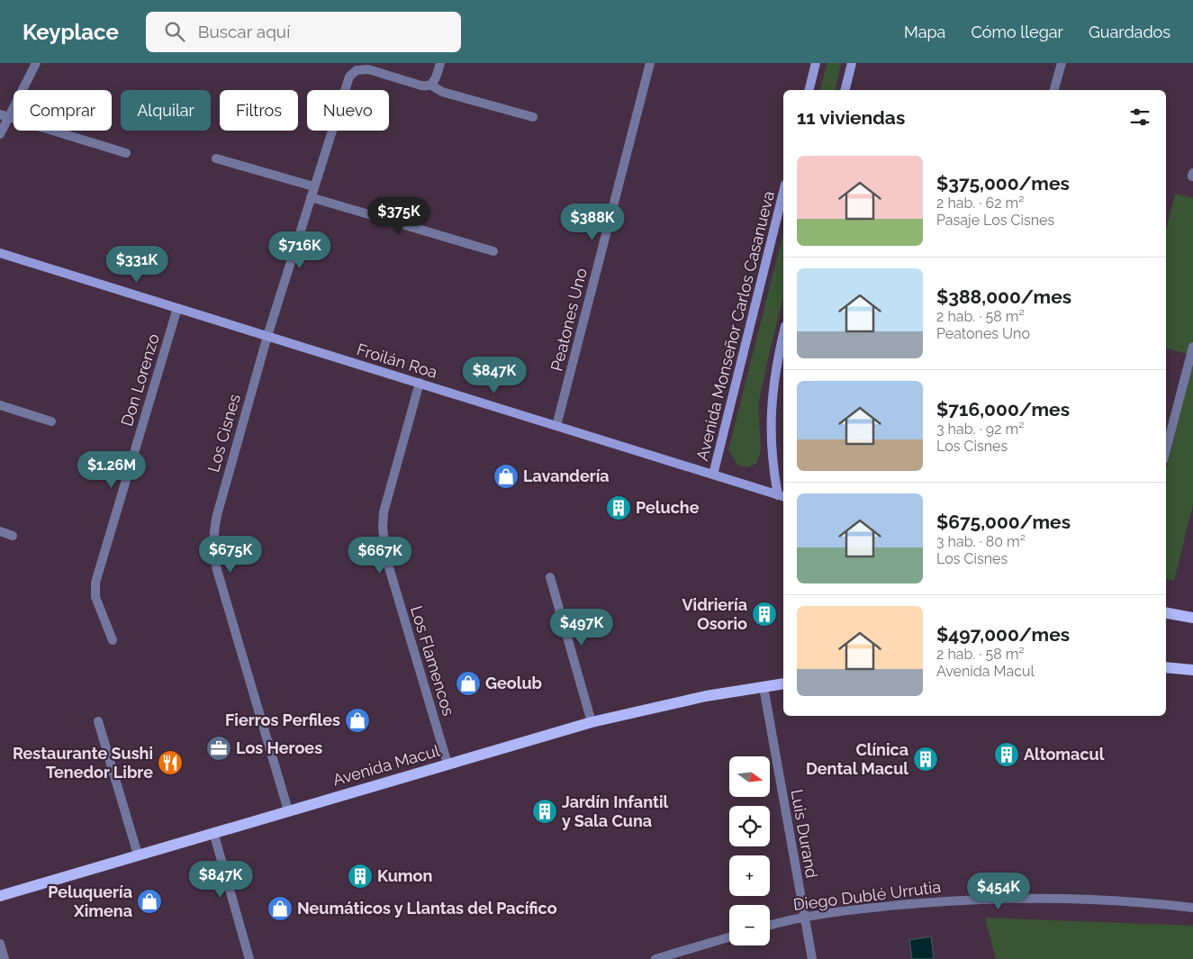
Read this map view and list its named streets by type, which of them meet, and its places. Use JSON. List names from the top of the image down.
{
  "streets": {
    "main road": ["Avenida Monseñor Carlos Casanueva", "Froilán Roa", "Avenida Macul"],
    "street": [
      "Peatones Uno",
      "Don Lorenzo",
      "Los Cisnes",
      "Los Flamencos",
      "Luis Durand",
      "Diego Dublé Urrutia"
    ]
  },
  "crossings": [
    ["Peatones Uno", "Froilán Roa"],
    ["Avenida Monseñor Carlos Casanueva", "Froilán Roa"],
    ["Froilán Roa", "Don Lorenzo"],
    ["Froilán Roa", "Los Cisnes"],
    ["Froilán Roa", "Los Flamencos"],
    ["Los Cisnes", "Avenida Macul"],
    ["Los Flamencos", "Avenida Macul"],
    ["Avenida Macul", "Luis Durand"],
    ["Luis Durand", "Diego Dublé Urrutia"]
  ],
  "places": {
    "shop": [
      "Lavandería",
      "Geolub",
      "Fierros Perfiles",
      "Peluquería Ximena",
      "Neumáticos y Llantas del Pacífico"
    ],
    "building": [
      "Peluche",
      "Vidriería Osorio",
      "Altomacul",
      "Clínica Dental Macul",
      "Jardín Infantil y Sala Cuna",
      "Kumon"
    ],
    "office": ["Los Heroes"],
    "restaurant": ["Restaurante Sushi Tenedor Libre"]
  },
  "north": "right",
  "page": {
    "header": "Keyplace",
    "search": "Buscar aquí",
    "nav": ["Mapa", "Cómo llegar", "Guardados"],
    "chip": [
      "Comprar",
      "Alquilar",
      "Filtros",
      "Nuevo"
    ],
    "heading": "11 viviendas",
    "list": [
      {
        "name": "$375,000/mes",
        "note": "2 hab. · 62 m² · Pasaje Los Cisnes"
      },
      {
        "name": "$388,000/mes",
        "note": "2 hab. · 58 m² · Peatones Uno"
      },
      {
        "name": "$716,000/mes",
        "note": "3 hab. · 92 m² · Los Cisnes"
      },
      {
        "name": "$675,000/mes",
        "note": "3 hab. · 80 m² · Los Cisnes"
      },
      {
        "name": "$497,000/mes",
        "note": "2 hab. · 58 m² · Avenida Macul"
      }
    ],
    "price": [
      "$375K",
      "$388K",
      "$716K",
      "$331K",
      "$847K",
      "$1.26M",
      "$675K",
      "$667K",
      "$497K",
      "$847K",
      "$454K"
    ],
    "map_buttons": ["+", "−"]
  }
}
